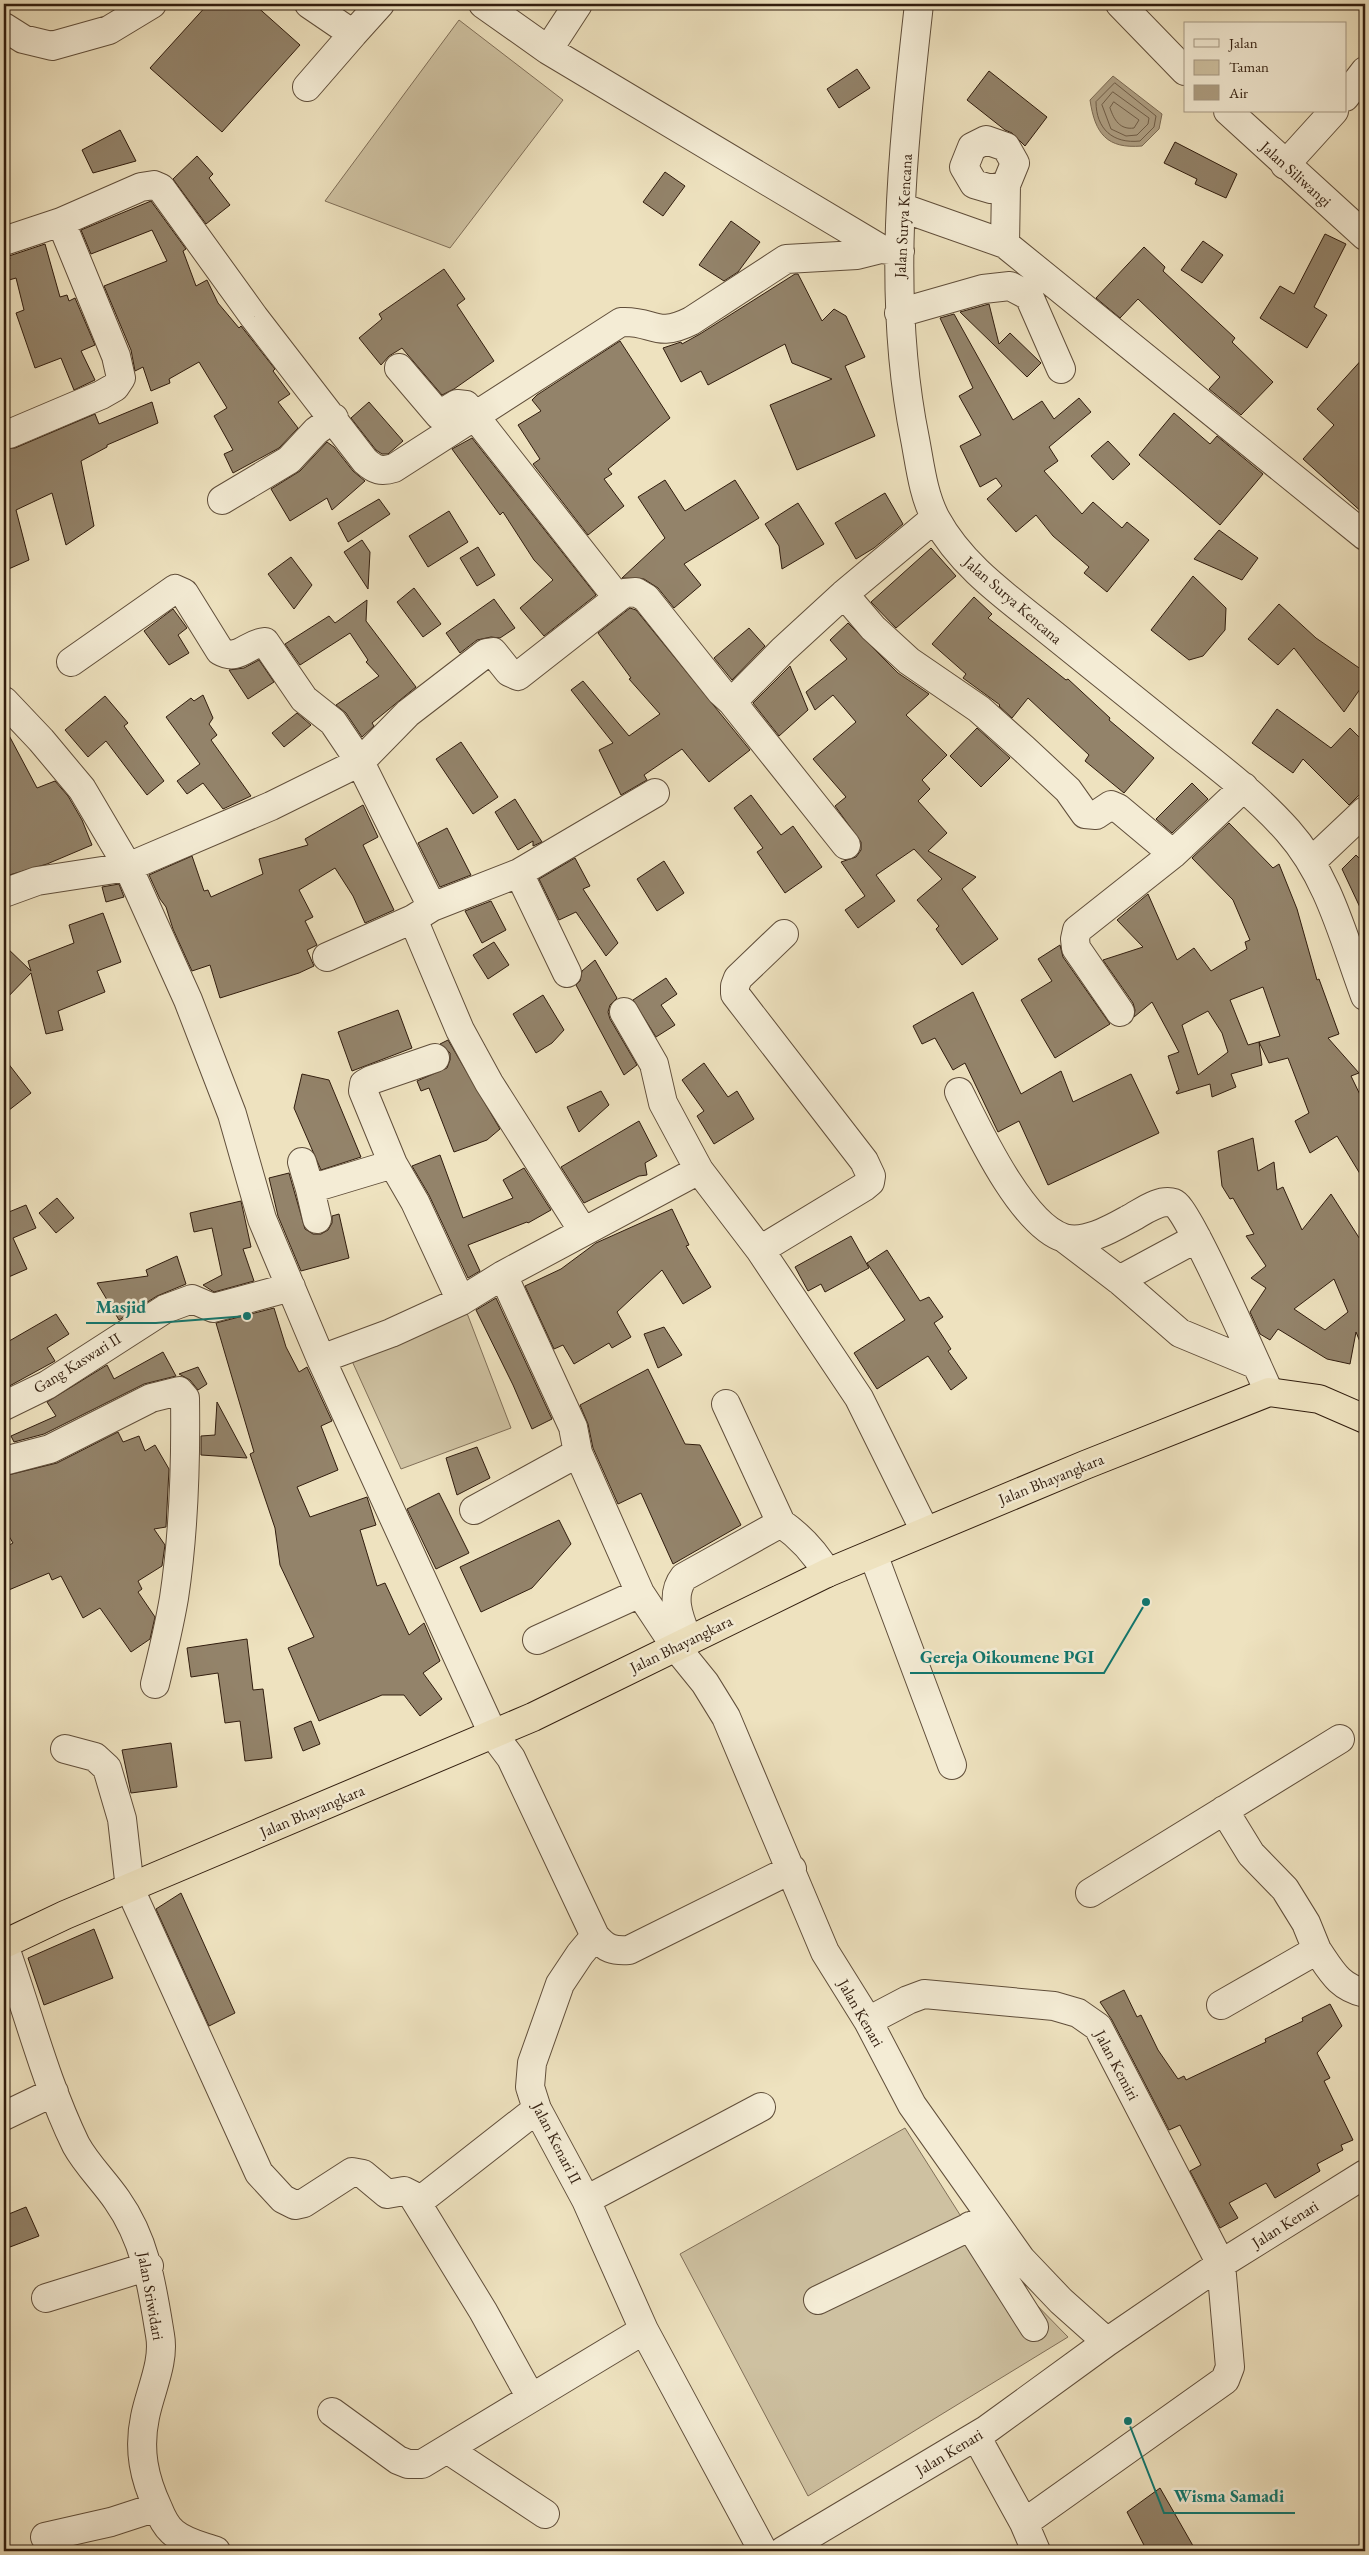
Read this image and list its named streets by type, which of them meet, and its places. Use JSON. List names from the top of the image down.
{
  "streets": {
    "highway": ["Jalan Bhayangkara"],
    "street": [
      "Jalan Siliwangi",
      "Jalan Surya Kencana",
      "Gang Kaswari II",
      "Jalan Kenari",
      "Jalan Kemiri",
      "Jalan Kenari II",
      "Jalan Sriwidari"
    ]
  },
  "crossings": [
    ["Jalan Bhayangkara", "Jalan Kenari"],
    ["Jalan Bhayangkara", "Jalan Sriwidari"],
    ["Jalan Kenari", "Jalan Kemiri"]
  ],
  "places": ["Masjid", "Gereja Oikoumene PGI", "Wisma Samadi"],
  "legend": ["Jalan", "Taman", "Air"]
}
